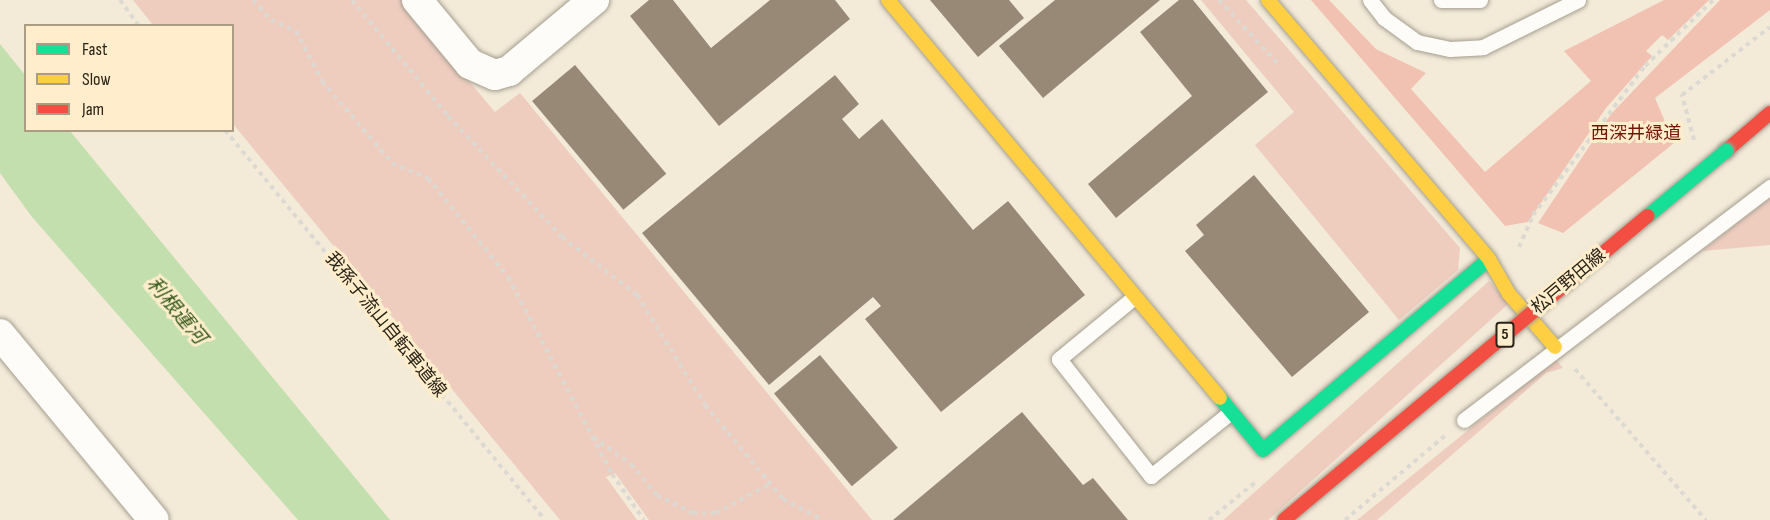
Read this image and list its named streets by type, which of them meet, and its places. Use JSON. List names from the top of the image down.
{
  "streets": {
    "street": ["松戸野田線", "5"],
    "path": ["我孫子流山自転車道線"]
  },
  "water": ["利根運河"],
  "parks": ["西深井緑道"],
  "legend": ["Fast", "Slow", "Jam"]
}
